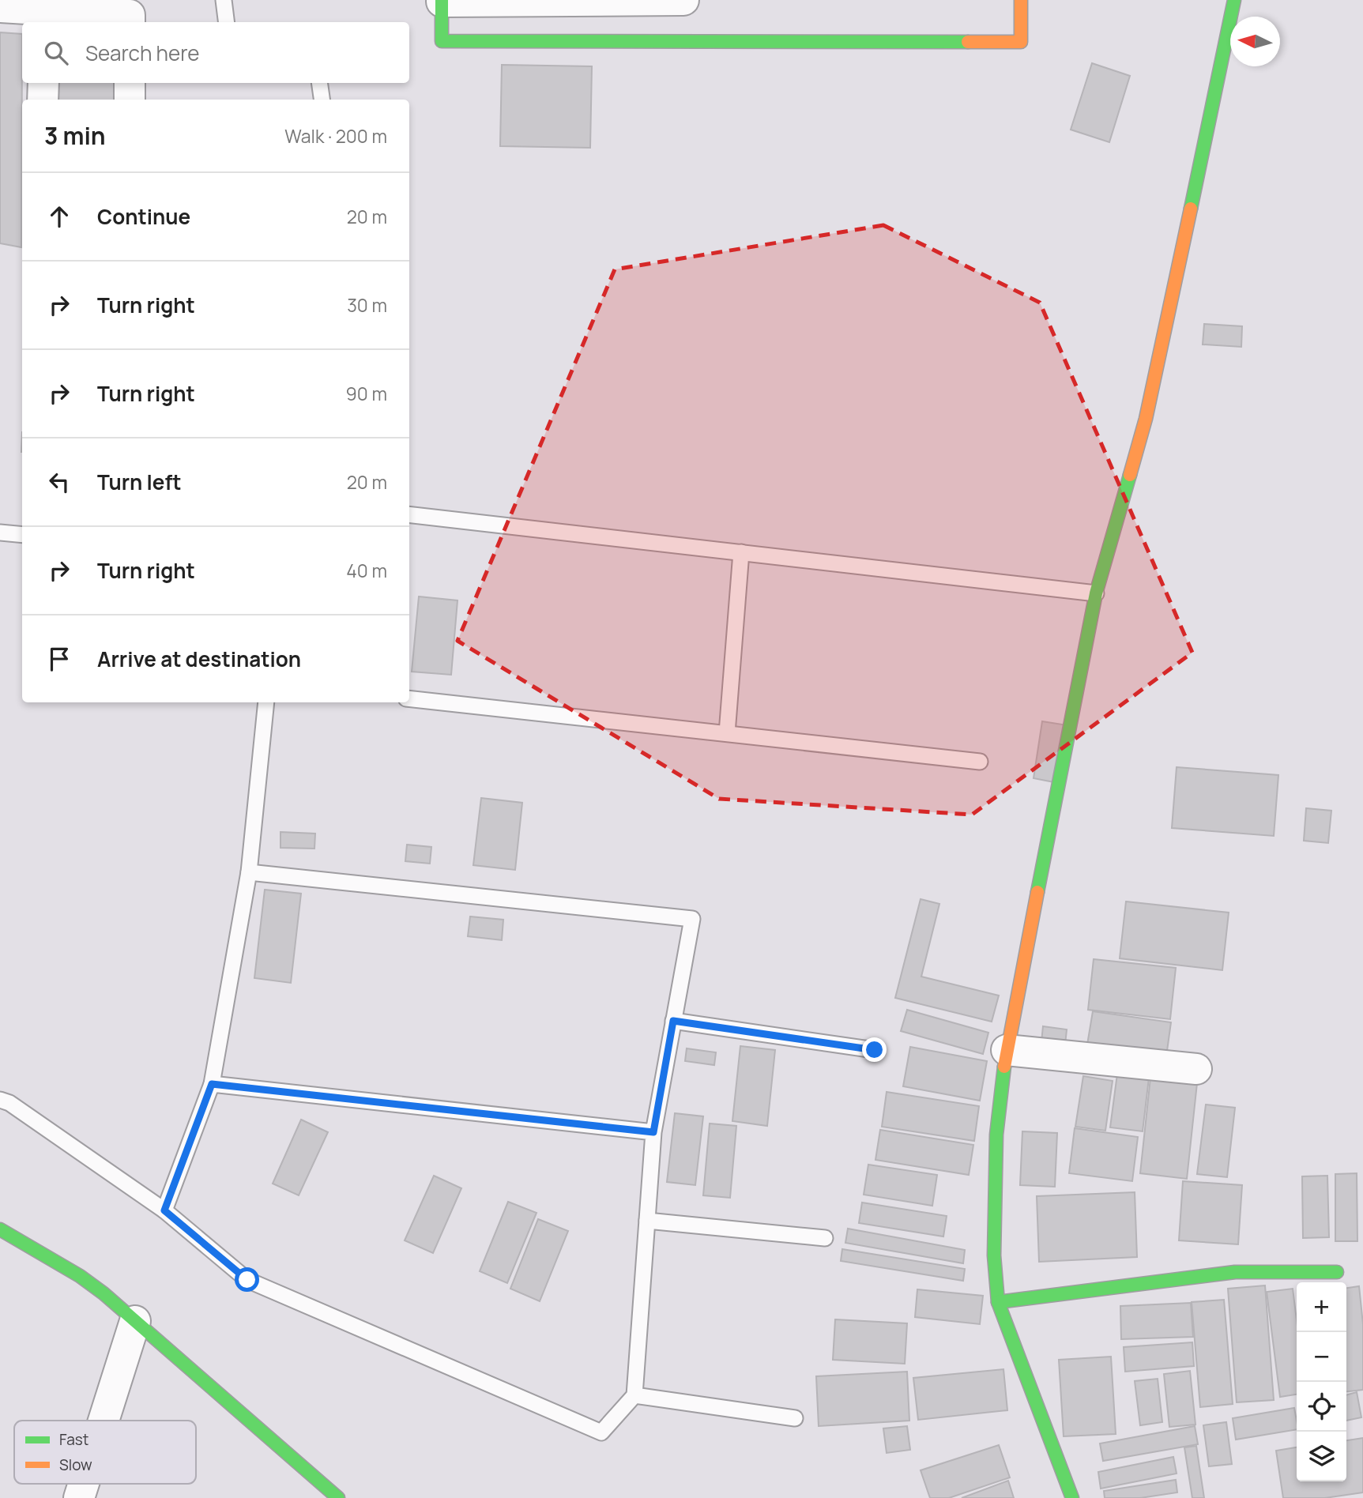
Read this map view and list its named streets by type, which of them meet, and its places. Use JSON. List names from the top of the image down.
{
  "legend": ["Fast", "Slow"],
  "north": "left",
  "page": {
    "search": "Search here",
    "heading": ["3 min", "Walk · 200 m"],
    "list": [
      ["Continue", "20 m"],
      ["Turn right", "30 m"],
      ["Turn right", "90 m"],
      ["Turn left", "20 m"],
      ["Turn right", "40 m"],
      "Arrive at destination"
    ],
    "map_buttons": ["+", "−"]
  }
}
